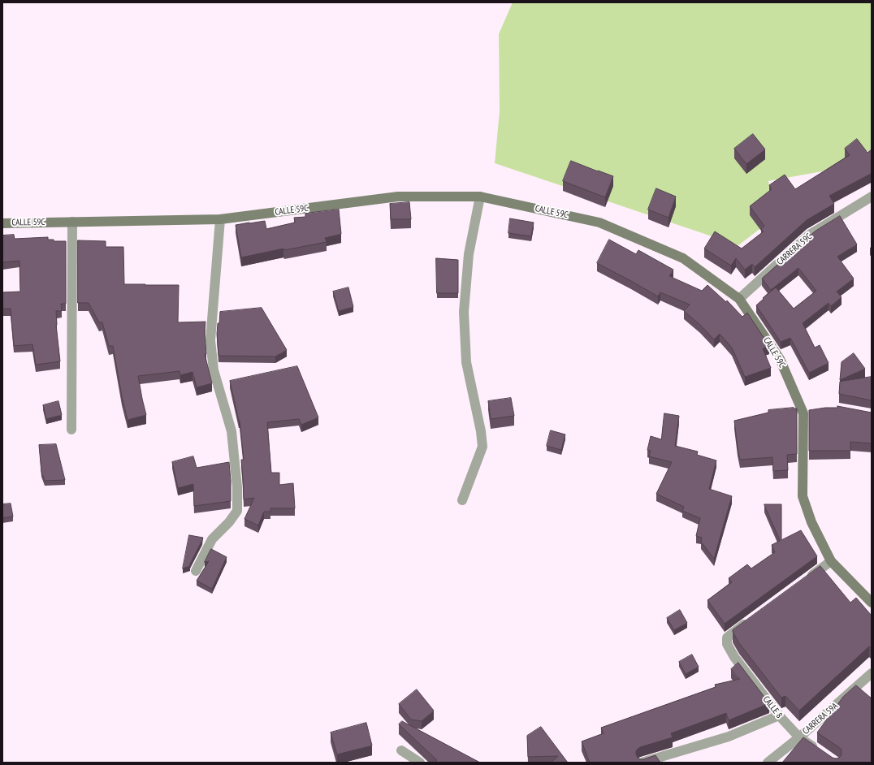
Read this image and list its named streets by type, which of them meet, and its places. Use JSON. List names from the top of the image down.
{
  "streets": {
    "street": [
      "CALLE 59C",
      "CARRERA 59C",
      "CALLE 8",
      "CARRERA 59A"
    ]
  },
  "crossings": [
    ["CALLE 59C", "CARRERA 59C"],
    ["CALLE 8", "CARRERA 59A"]
  ]
}
